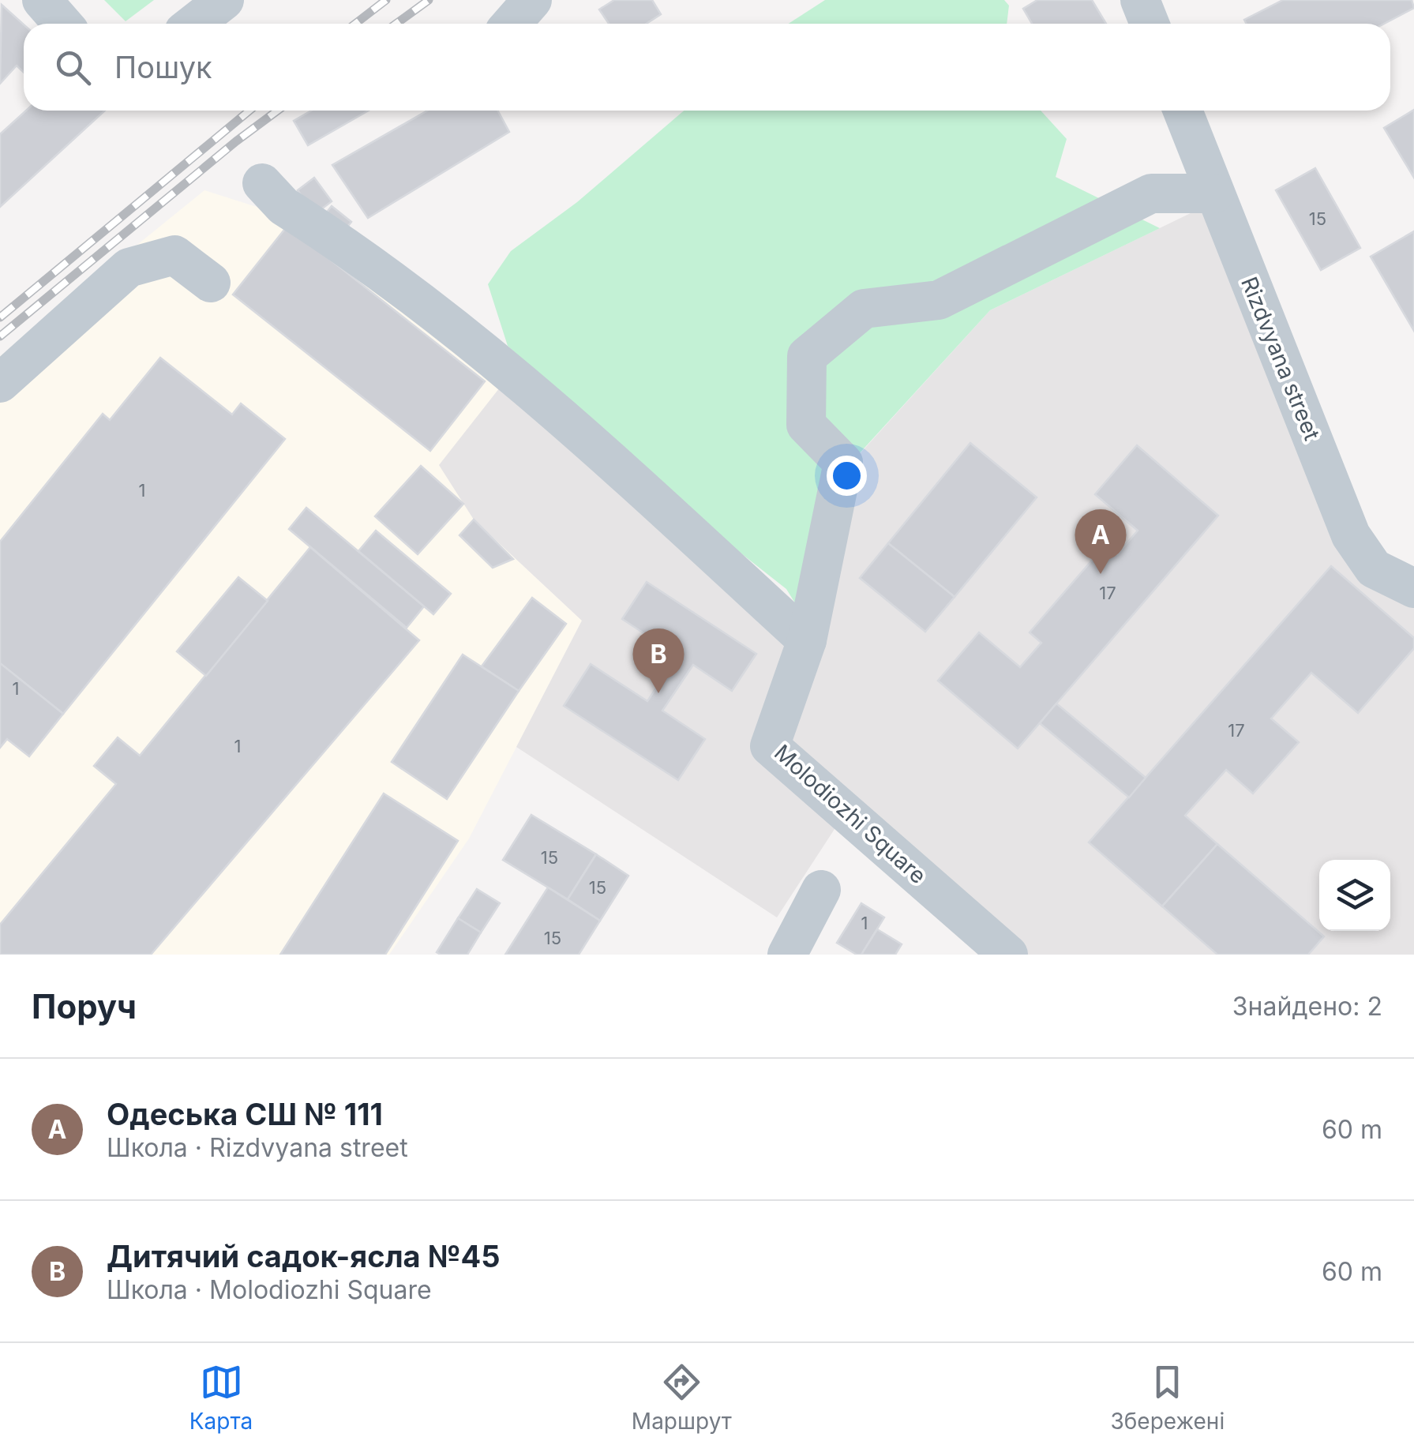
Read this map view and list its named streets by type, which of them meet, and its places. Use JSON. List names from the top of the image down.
{
  "streets": {
    "street": ["Rizdvyana street", "Molodiozhi Square"]
  },
  "crossings": [
    ["Rizdvyana street", "Molodiozhi Square"]
  ],
  "house_numbers": [
    "15",
    "1",
    "17",
    "1",
    "17",
    "1",
    "15",
    "15",
    "1",
    "15"
  ],
  "page": {
    "search": "Пошук",
    "pins": ["A", "B"],
    "heading": ["Поруч", "Знайдено: 2"],
    "list": [
      {
        "mark": "A",
        "name": "Одеська СШ № 111",
        "note": "Школа · Rizdvyana street",
        "value": "60 m"
      },
      {
        "mark": "B",
        "name": "Дитячий садок-ясла №45",
        "note": "Школа · Molodiozhi Square",
        "value": "60 m"
      }
    ],
    "nav": ["Карта", "Маршрут", "Збережені"]
  }
}
